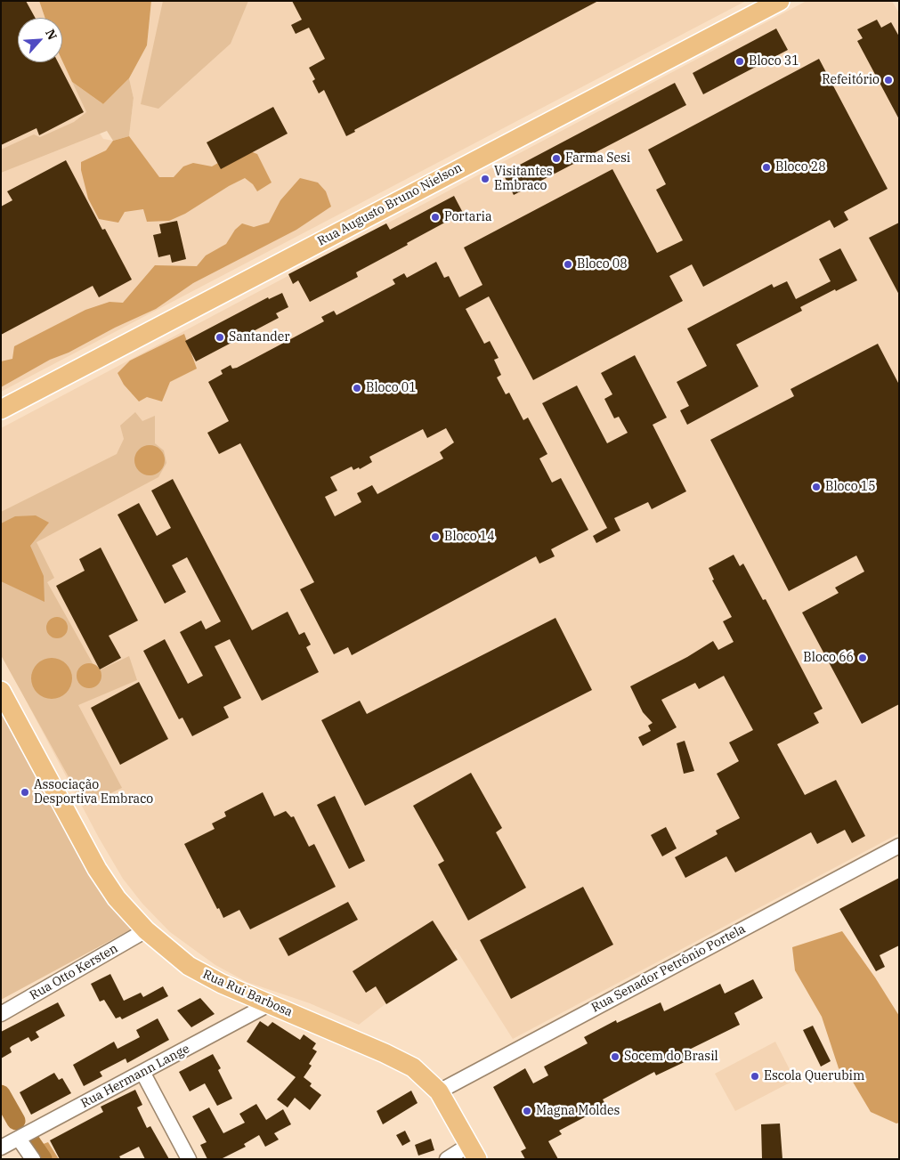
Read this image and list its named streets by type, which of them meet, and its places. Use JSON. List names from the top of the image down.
{
  "streets": {
    "main road": ["Rua Augusto Bruno Nielson", "Rua Rui Barbosa"],
    "street": ["Rua Senador Petrônio Portela", "Rua Otto Kersten", "Rua Hermann Lange"]
  },
  "crossings": [
    ["Rua Senador Petrônio Portela", "Rua Rui Barbosa"],
    ["Rua Otto Kersten", "Rua Rui Barbosa"],
    ["Rua Rui Barbosa", "Rua Hermann Lange"]
  ],
  "places": [
    "Bloco 31",
    "Refeitório",
    "Farma Sesi",
    "Bloco 28",
    "Visitantes Embraco",
    "Portaria",
    "Bloco 08",
    "Santander",
    "Bloco 01",
    "Bloco 15",
    "Bloco 14",
    "Bloco 66",
    "Associação Desportiva Embraco",
    "Socem do Brasil",
    "Escola Querubim",
    "Magna Moldes"
  ],
  "north": "top right"
}
